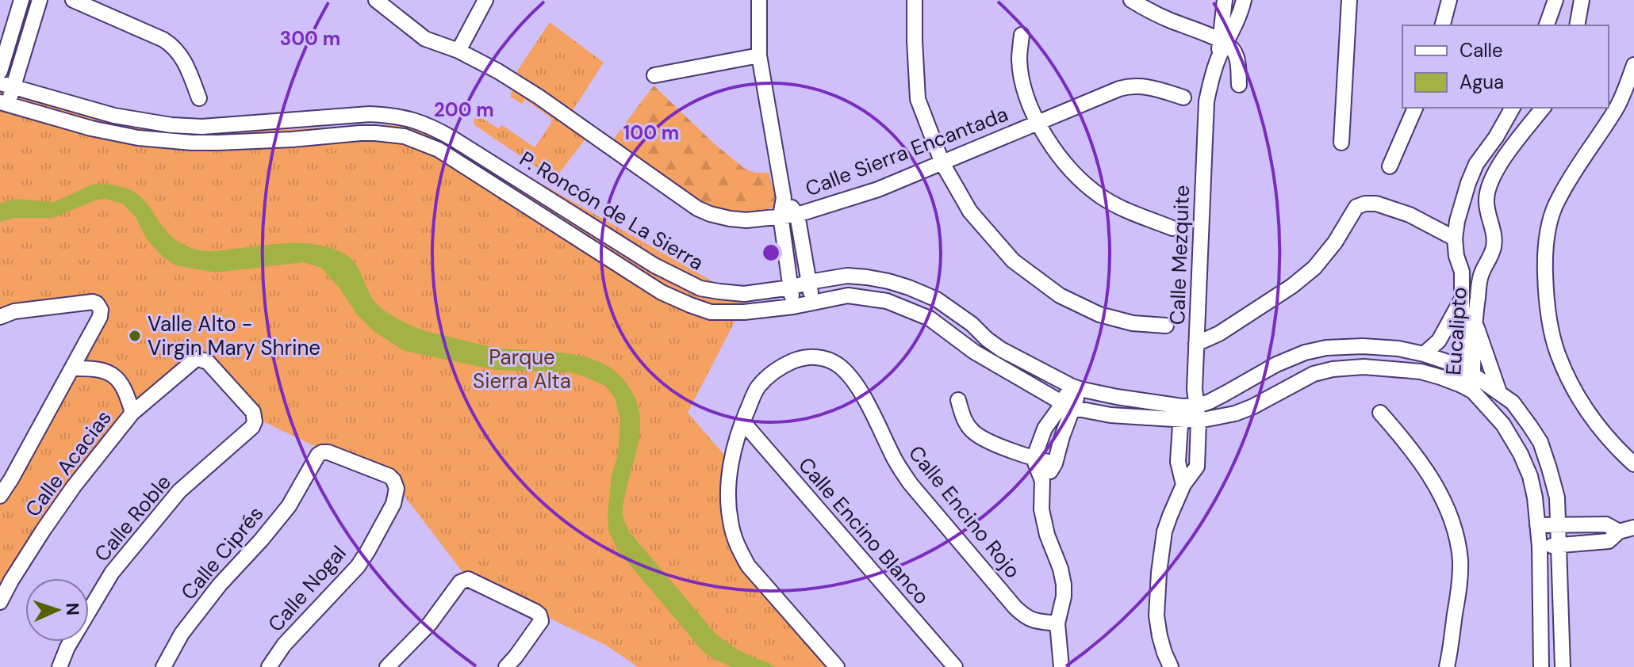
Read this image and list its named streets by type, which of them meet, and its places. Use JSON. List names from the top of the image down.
{
  "streets": {
    "street": [
      "Calle Sierra Encantada",
      "P. Roncón de La Sierra",
      "Calle Mezquite",
      "Eucalipto",
      "Calle Acacias",
      "Calle Encino Rojo",
      "Calle Roble",
      "Calle Encino Blanco",
      "Calle Ciprés",
      "Calle Nogal"
    ]
  },
  "crossings": [
    ["P. Roncón de La Sierra", "Calle Mezquite"],
    ["P. Roncón de La Sierra", "Eucalipto"],
    ["Calle Acacias", "Calle Roble"],
    ["Calle Encino Rojo", "Calle Encino Blanco"],
    ["Calle Ciprés", "Calle Nogal"]
  ],
  "parks": ["Parque Sierra Alta"],
  "places": ["Valle Alto - Virgin Mary Shrine"],
  "legend": ["Calle", "Agua"],
  "north": "right",
  "rings": ["300 m", "200 m", "100 m"]
}
